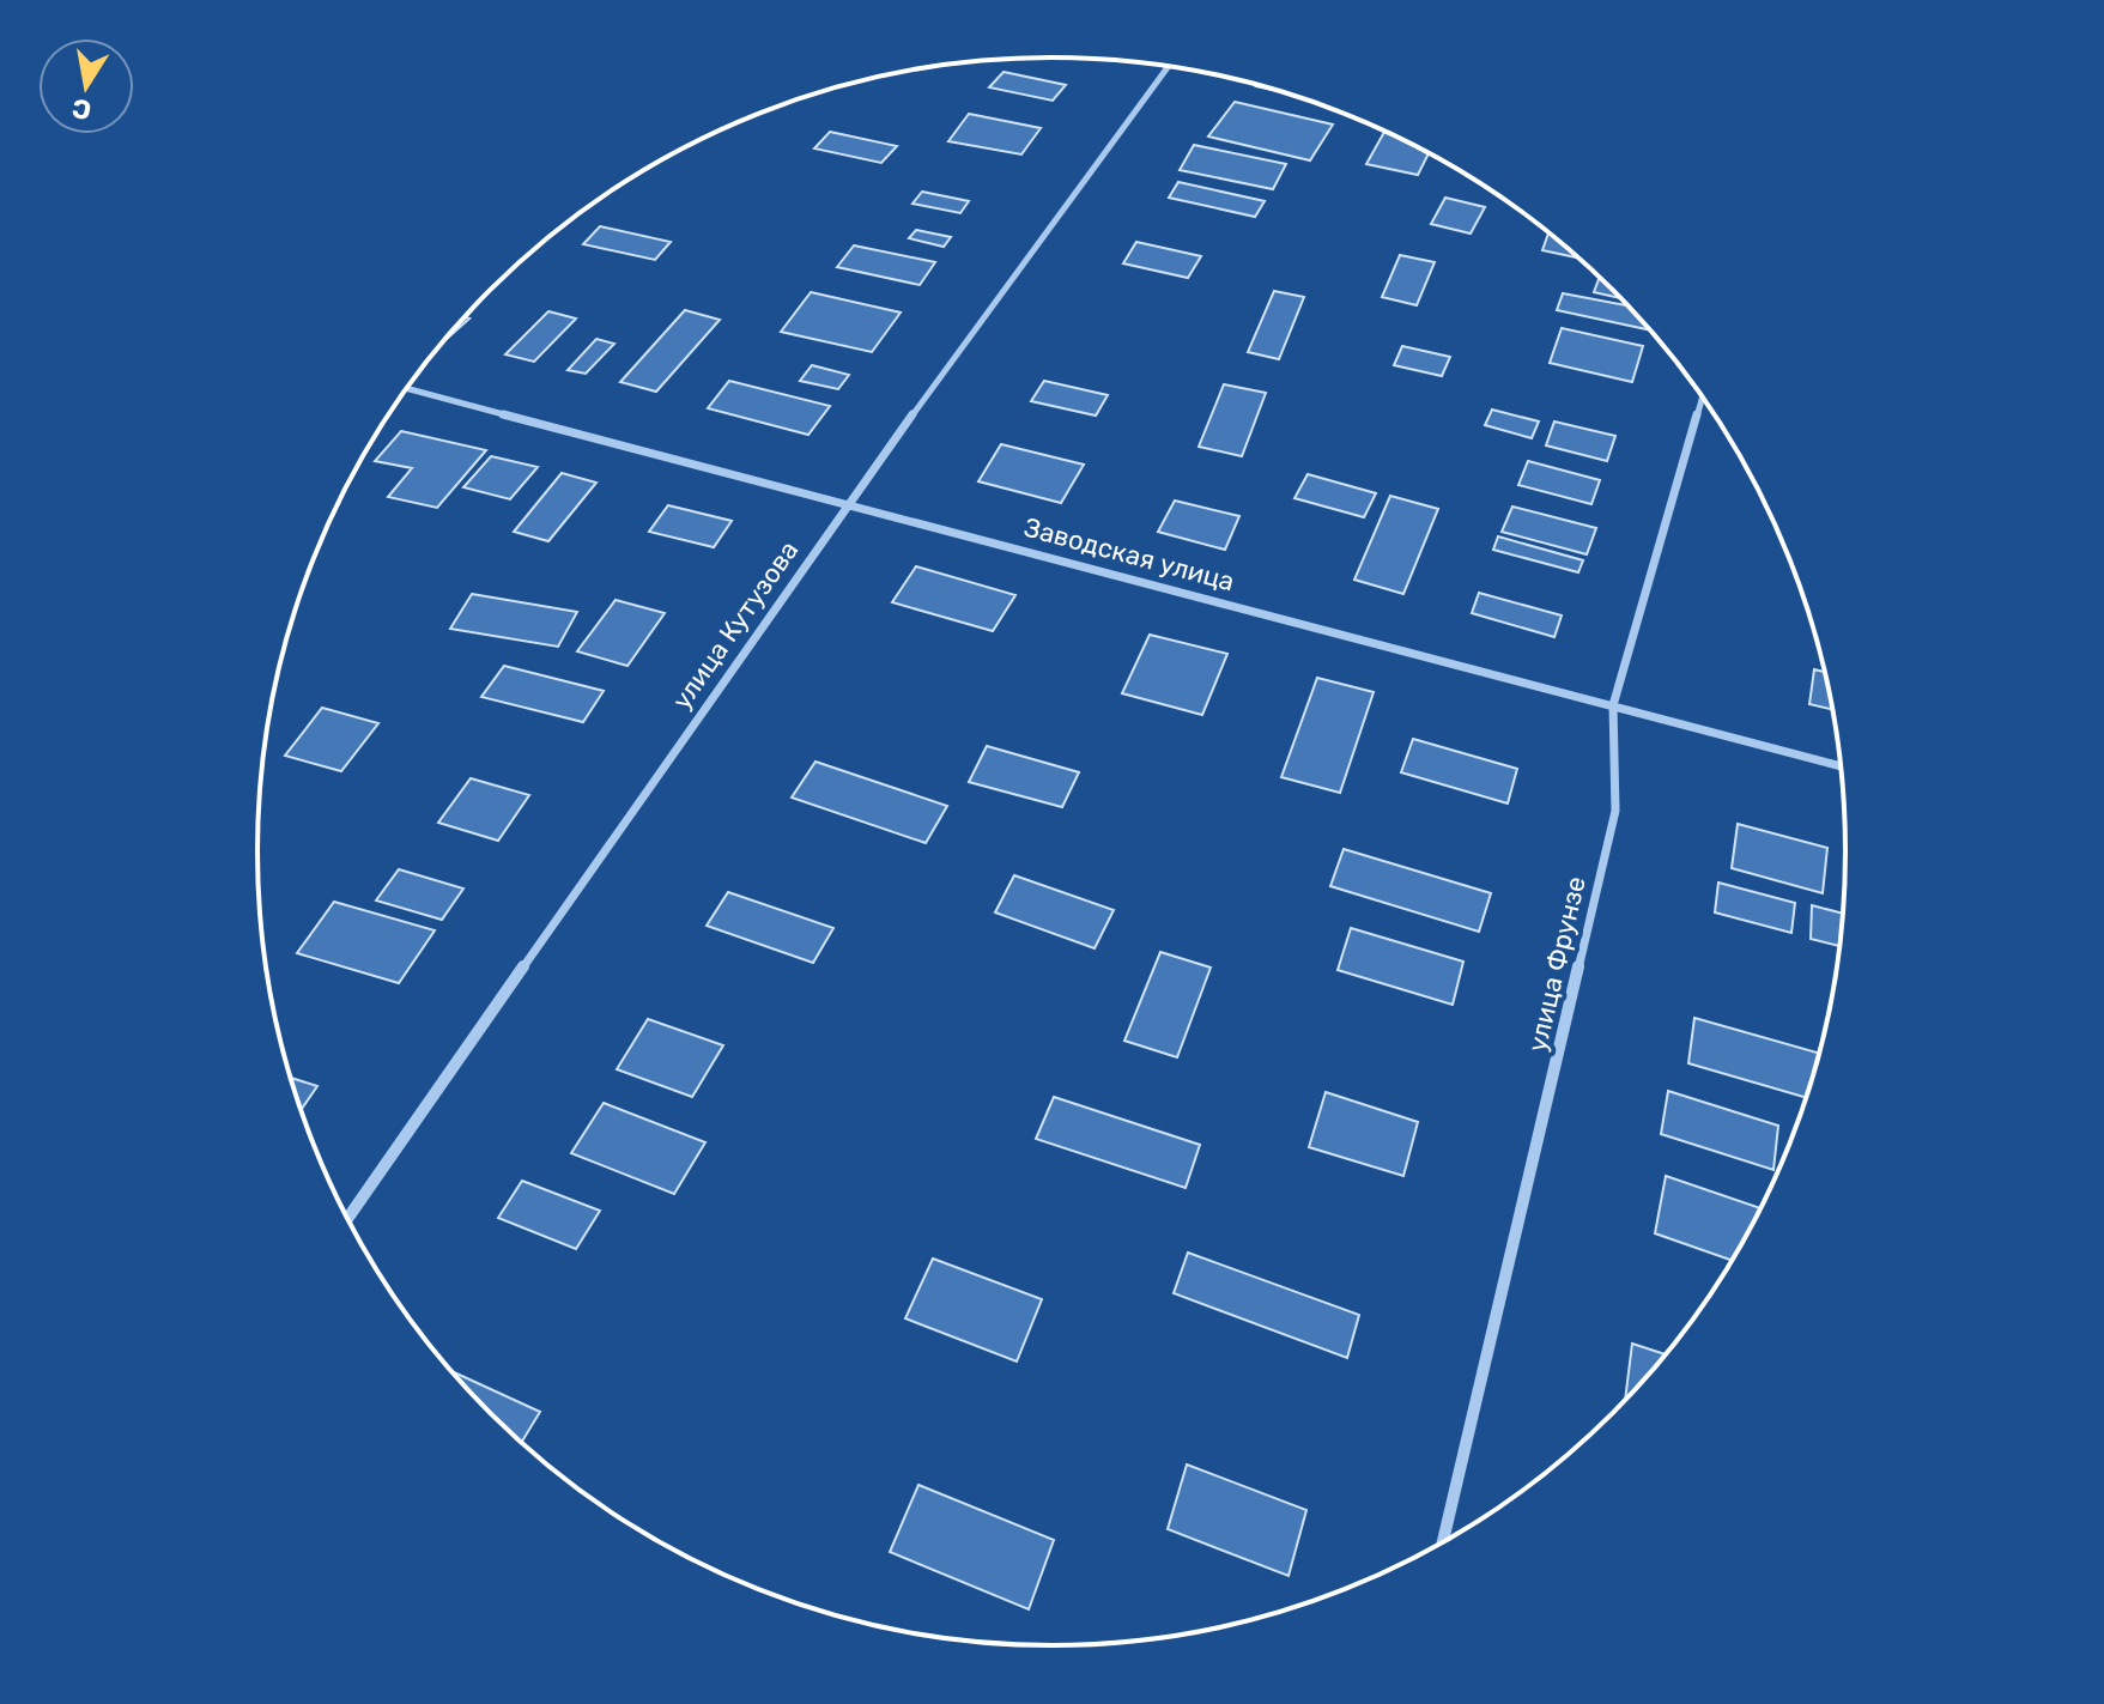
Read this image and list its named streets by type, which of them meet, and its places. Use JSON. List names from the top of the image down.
{
  "streets": {
    "street": ["Заводская улица", "улица Кутузова", "улица Фрунзе"]
  },
  "crossings": [
    ["Заводская улица", "улица Кутузова"],
    ["Заводская улица", "улица Фрунзе"]
  ],
  "north": "bottom"
}
